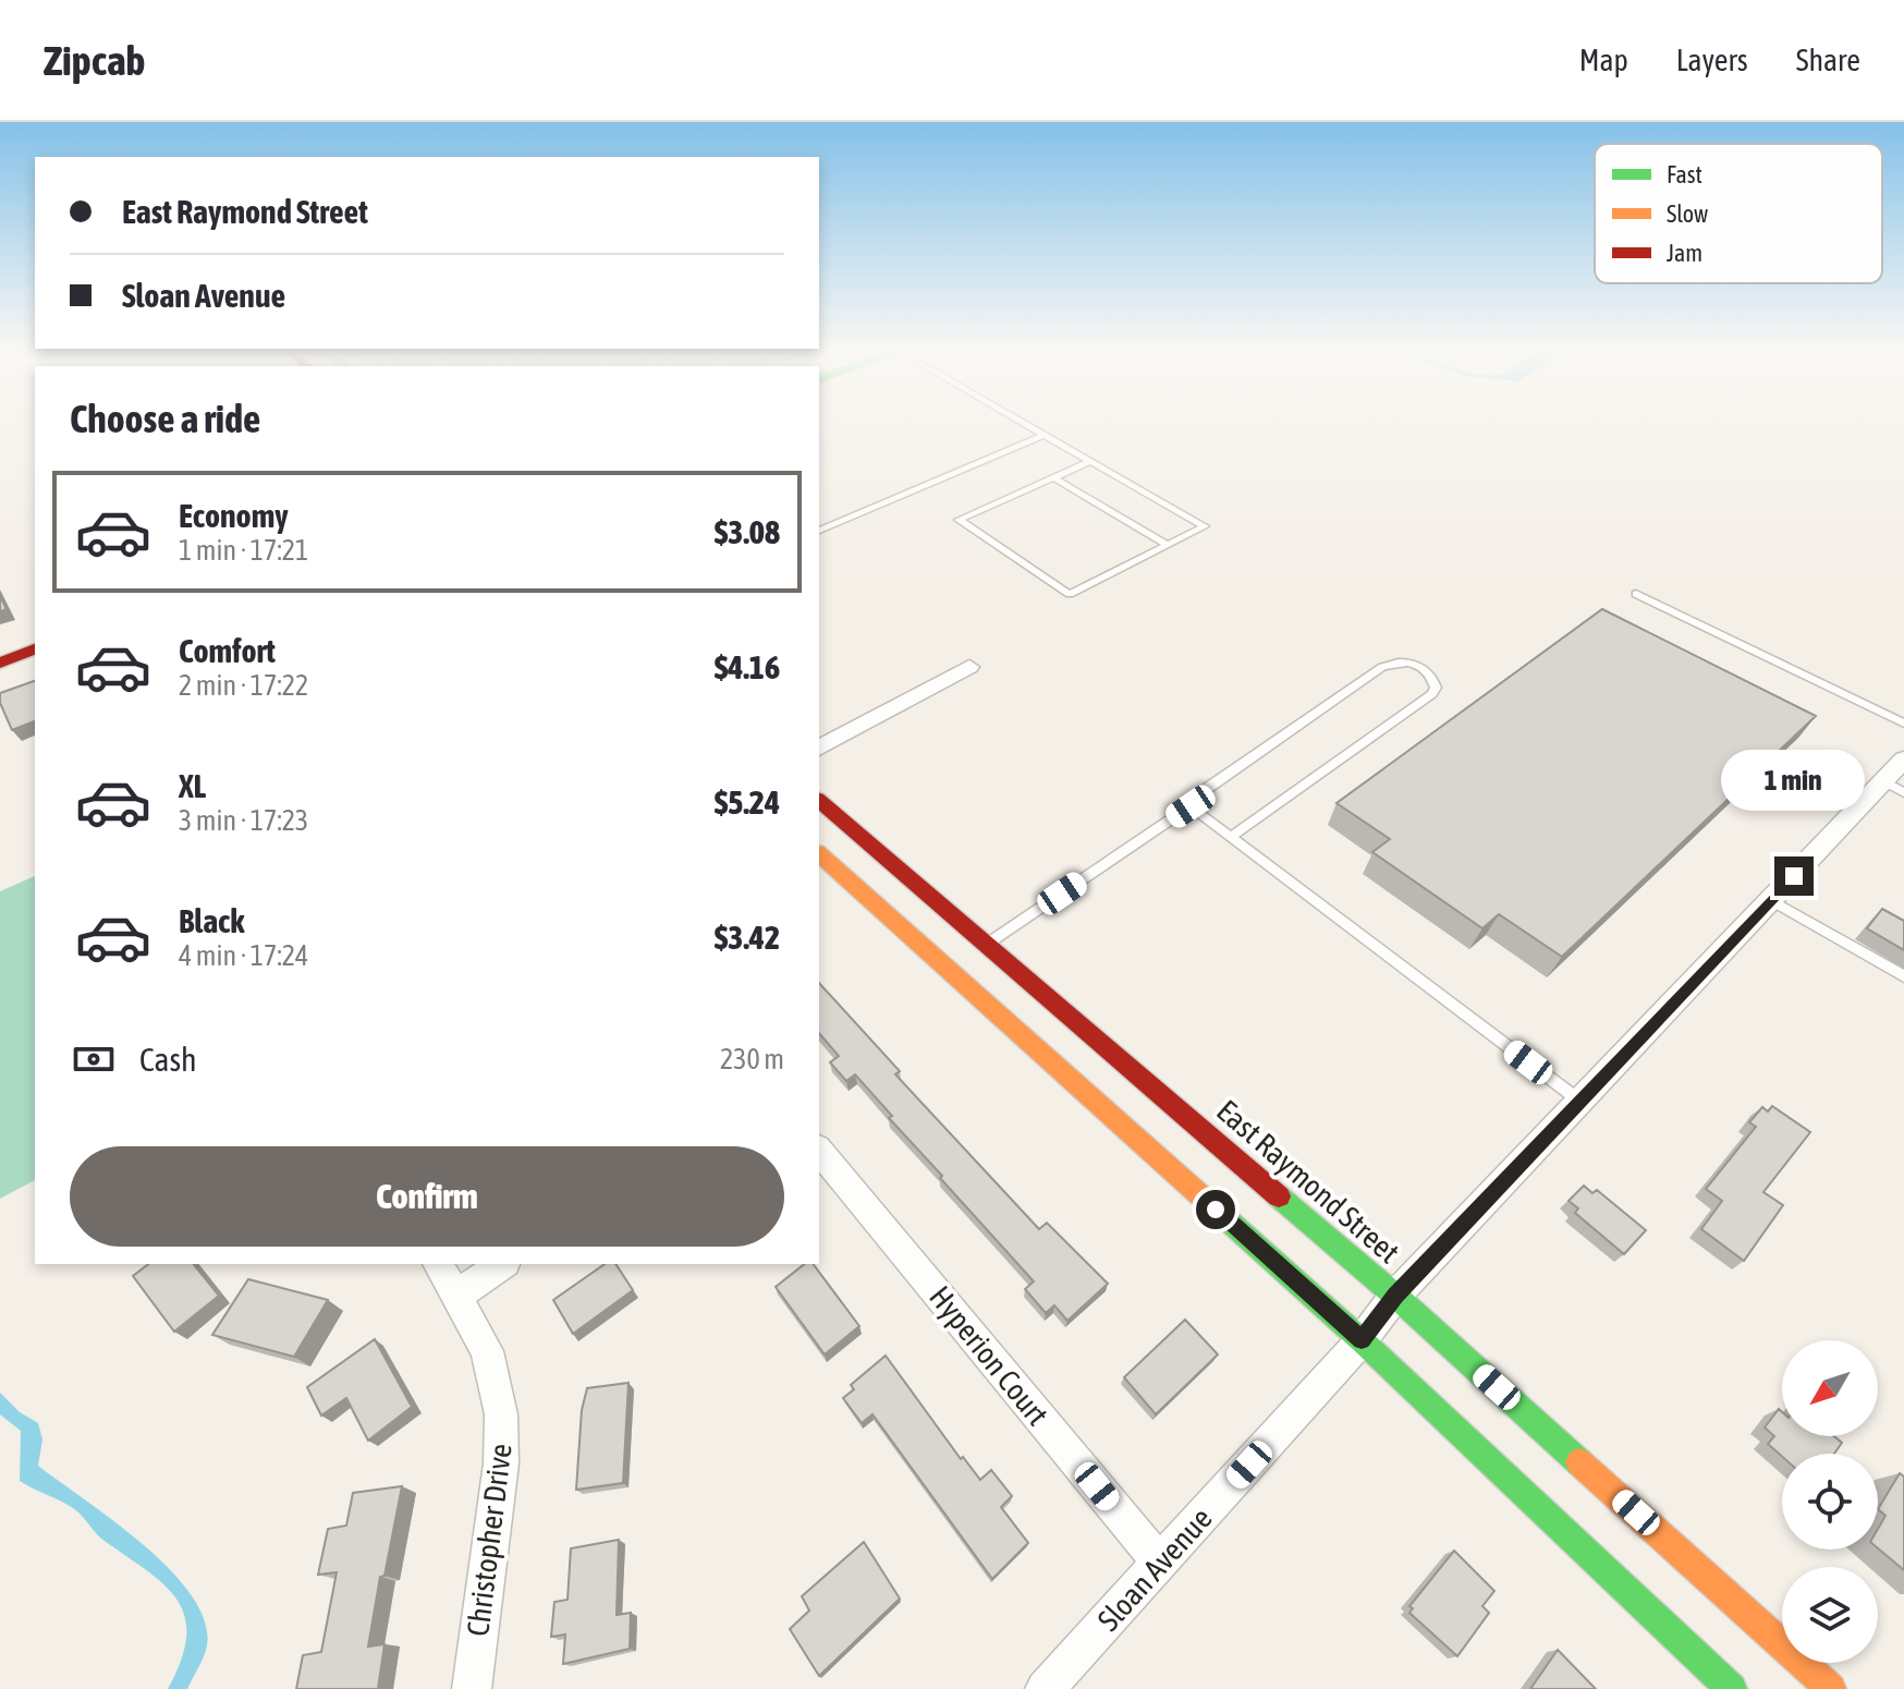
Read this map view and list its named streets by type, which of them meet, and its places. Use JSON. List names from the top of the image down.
{
  "streets": {
    "main road": ["East Raymond Street"],
    "street": ["Hyperion Court", "Christopher Drive", "Sloan Avenue"]
  },
  "crossings": [
    ["East Raymond Street", "Sloan Avenue"],
    ["Hyperion Court", "Sloan Avenue"]
  ],
  "legend": ["Fast", "Slow", "Jam"],
  "north": "bottom left",
  "page": {
    "header": "Zipcab",
    "nav": ["Map", "Layers", "Share"],
    "banner": ["East Raymond Street", "Sloan Avenue"],
    "heading": "Choose a ride",
    "list": [
      {
        "name": "Economy",
        "note": "1 min · 17:21",
        "value": "$3.08"
      },
      {
        "name": "Comfort",
        "note": "2 min · 17:22",
        "value": "$4.16"
      },
      {
        "name": "XL",
        "note": "3 min · 17:23",
        "value": "$5.24"
      },
      {
        "name": "Black",
        "note": "4 min · 17:24",
        "value": "$3.42"
      }
    ],
    "bubble": "1 min",
    "pay": ["Cash", "230 m"],
    "buttons": "Confirm"
  }
}
